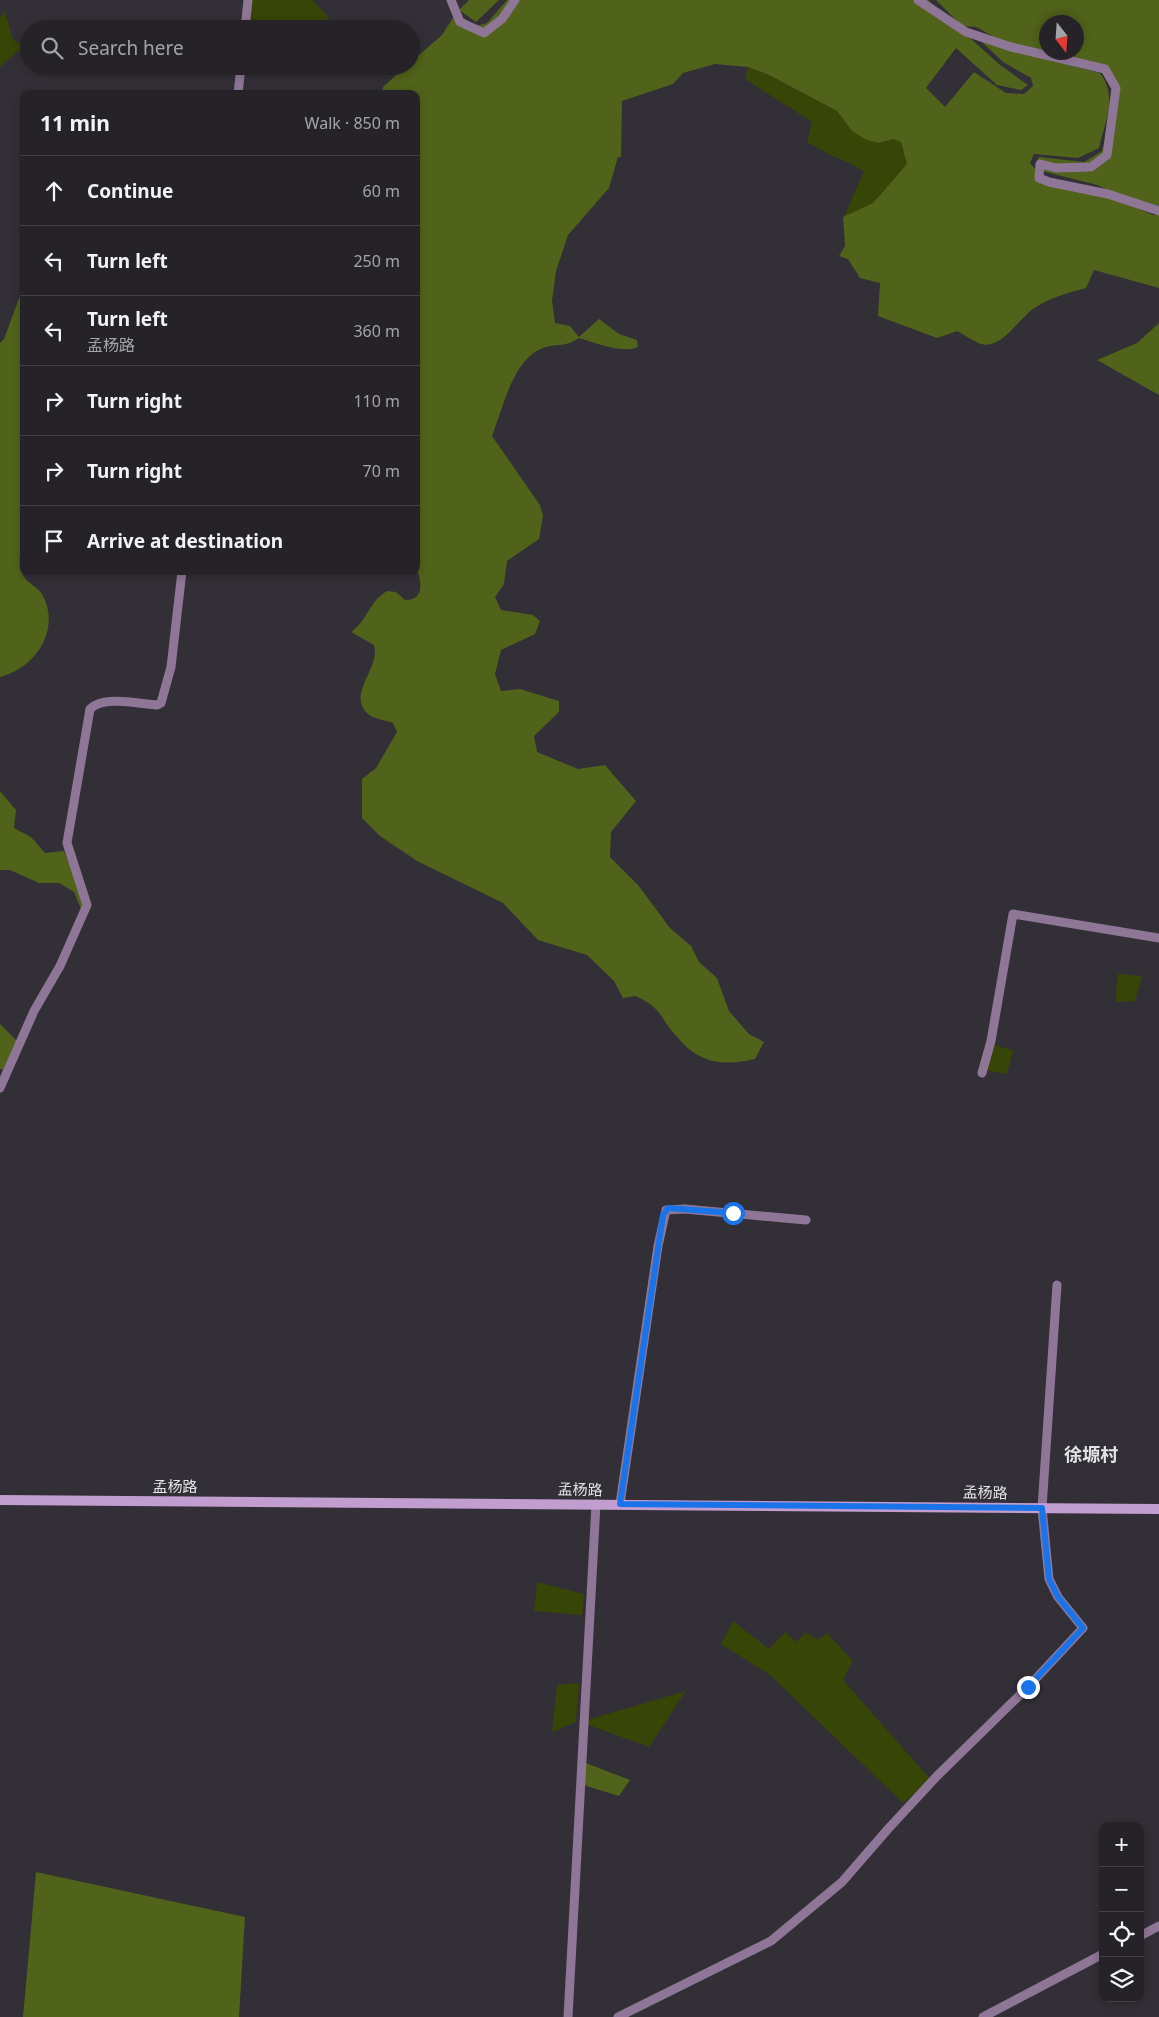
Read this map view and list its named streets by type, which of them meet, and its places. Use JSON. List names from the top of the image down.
{
  "streets": {
    "street": ["孟杨路"]
  },
  "districts": ["徐塬村"],
  "north": "bottom",
  "page": {
    "search": "Search here",
    "heading": ["11 min", "Walk · 850 m"],
    "list": [
      ["Continue", "60 m"],
      ["Turn left", "250 m"],
      ["Turn left", "孟杨路", "360 m"],
      ["Turn right", "110 m"],
      ["Turn right", "70 m"],
      "Arrive at destination"
    ],
    "map_buttons": ["+", "−"]
  }
}
